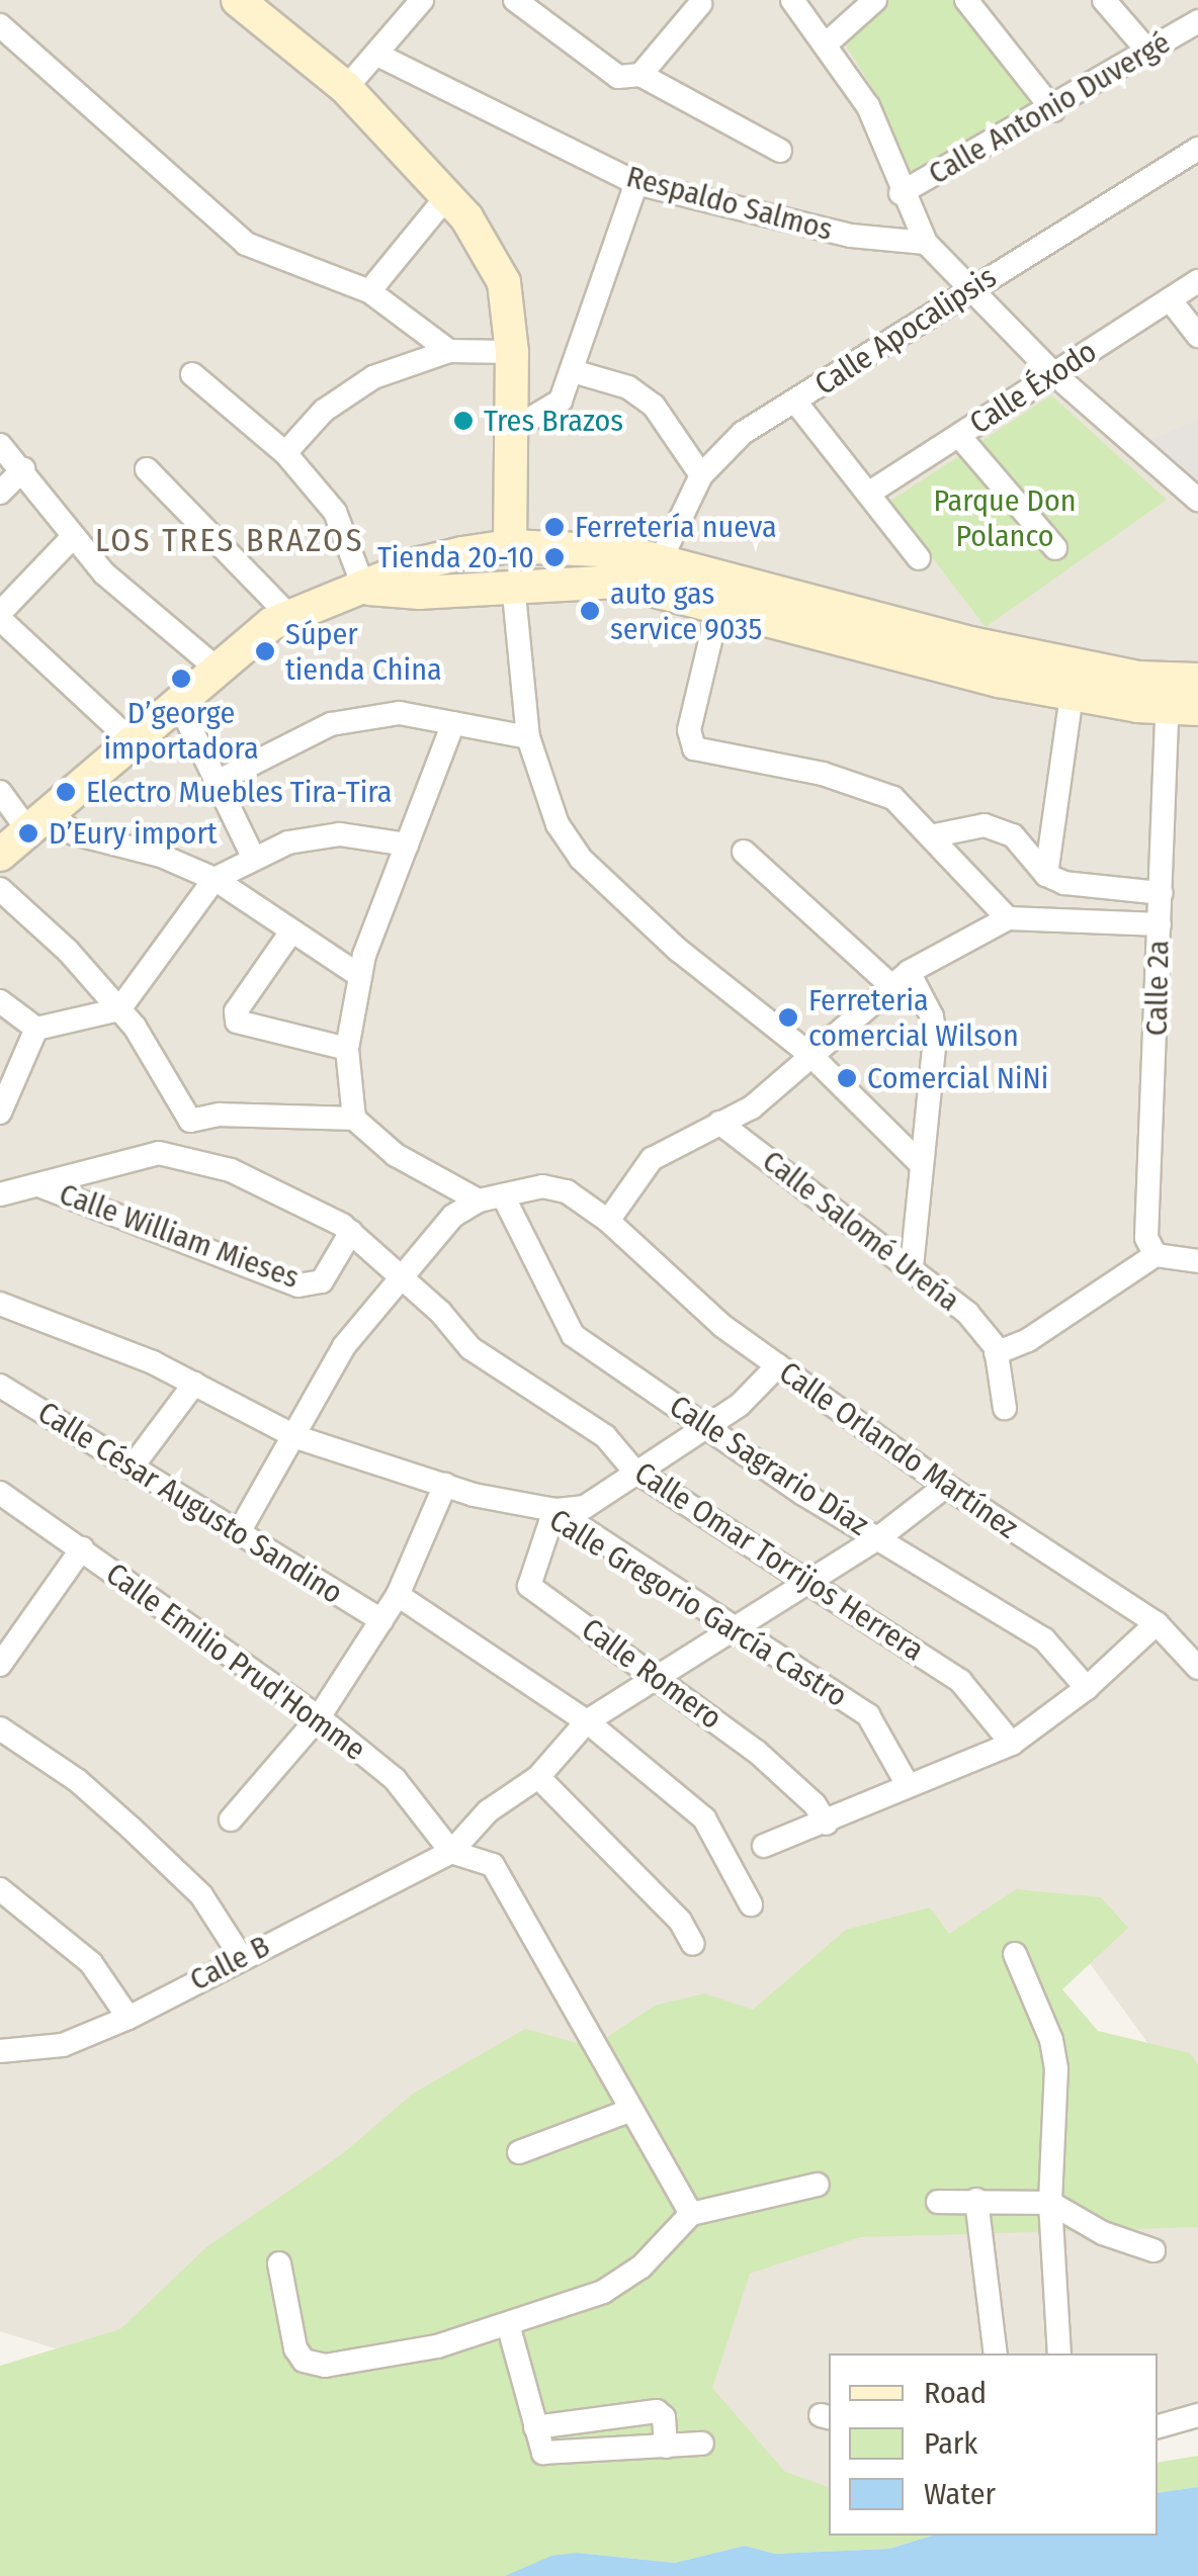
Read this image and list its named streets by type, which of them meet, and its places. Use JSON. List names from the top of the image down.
{
  "streets": {
    "street": [
      "Calle Antonio Duvergé",
      "Respaldo Salmos",
      "Calle Apocalipsis",
      "Calle Éxodo",
      "Calle 2a",
      "Calle Salomé Ureña",
      "Calle William Mieses",
      "Calle Orlando Martínez",
      "Calle Sagrario Díaz",
      "Calle César Augusto Sandino",
      "Calle Omar Torrijos Herrera",
      "Calle Gregorio García Castro",
      "Calle Emilio Prud'Homme",
      "Calle Romero",
      "Calle B"
    ]
  },
  "crossings": [
    ["Calle William Mieses", "Calle Omar Torrijos Herrera"],
    ["Calle Orlando Martínez", "Calle Sagrario Díaz"],
    ["Calle Orlando Martínez", "Calle B"],
    ["Calle Sagrario Díaz", "Calle B"],
    ["Calle Omar Torrijos Herrera", "Calle B"],
    ["Calle Gregorio García Castro", "Calle Romero"],
    ["Calle Gregorio García Castro", "Calle B"],
    ["Calle Emilio Prud'Homme", "Calle B"],
    ["Calle Romero", "Calle B"]
  ],
  "districts": ["LOS TRES BRAZOS"],
  "parks": ["Parque Don Polanco"],
  "places": [
    "Tres Brazos",
    "Ferretería nueva",
    "Tienda 20-10",
    "auto gas service 9035",
    "Súper tienda China",
    "D’george importadora",
    "Electro Muebles Tira-Tira",
    "D’Eury import",
    "Ferreteria comercial Wilson",
    "Comercial NiNi"
  ],
  "legend": ["Road", "Park", "Water"]
}
